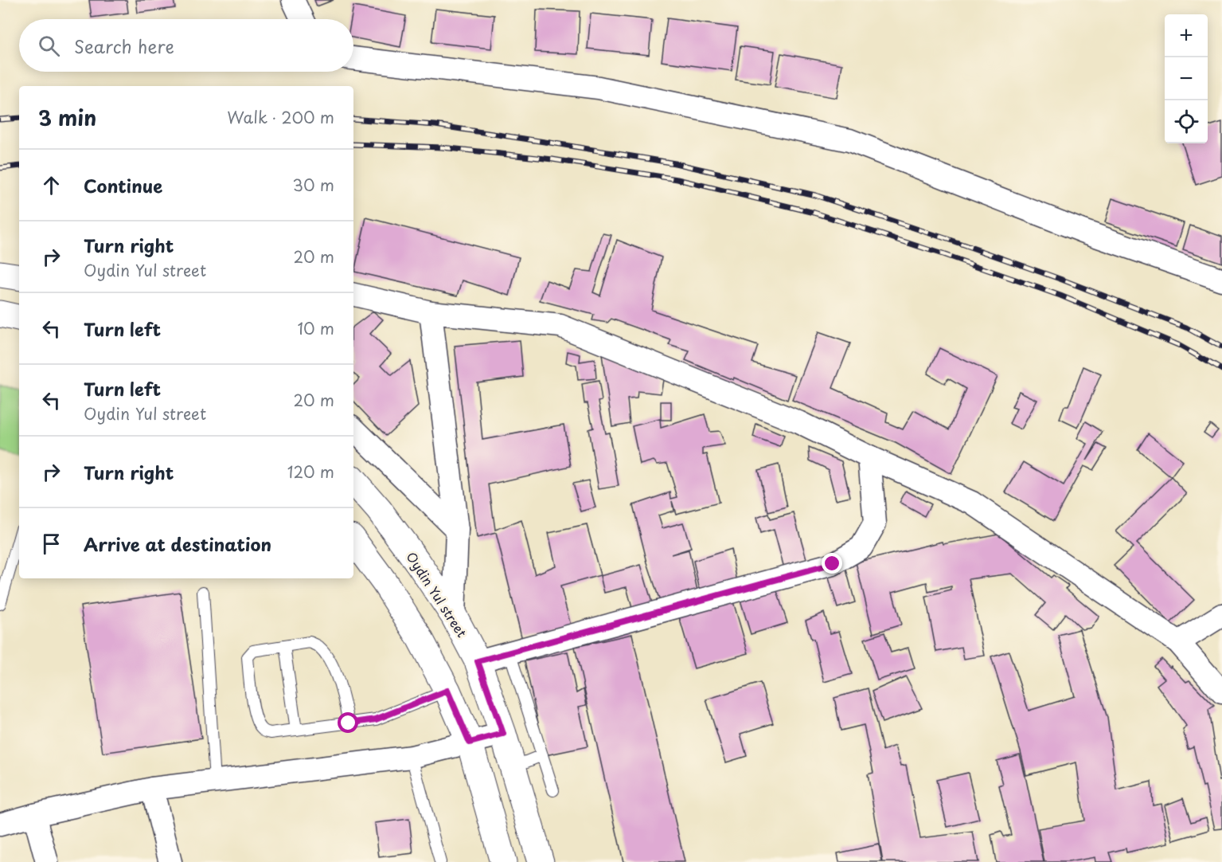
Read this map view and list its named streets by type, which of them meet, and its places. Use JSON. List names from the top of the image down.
{
  "streets": {
    "main road": ["Oydin Yul street"]
  },
  "page": {
    "map_buttons": ["+", "−"],
    "search": "Search here",
    "heading": ["3 min", "Walk · 200 m"],
    "list": [
      ["Continue", "30 m"],
      ["Turn right", "Oydin Yul street", "20 m"],
      ["Turn left", "10 m"],
      ["Turn left", "Oydin Yul street", "20 m"],
      ["Turn right", "120 m"],
      "Arrive at destination"
    ]
  }
}
